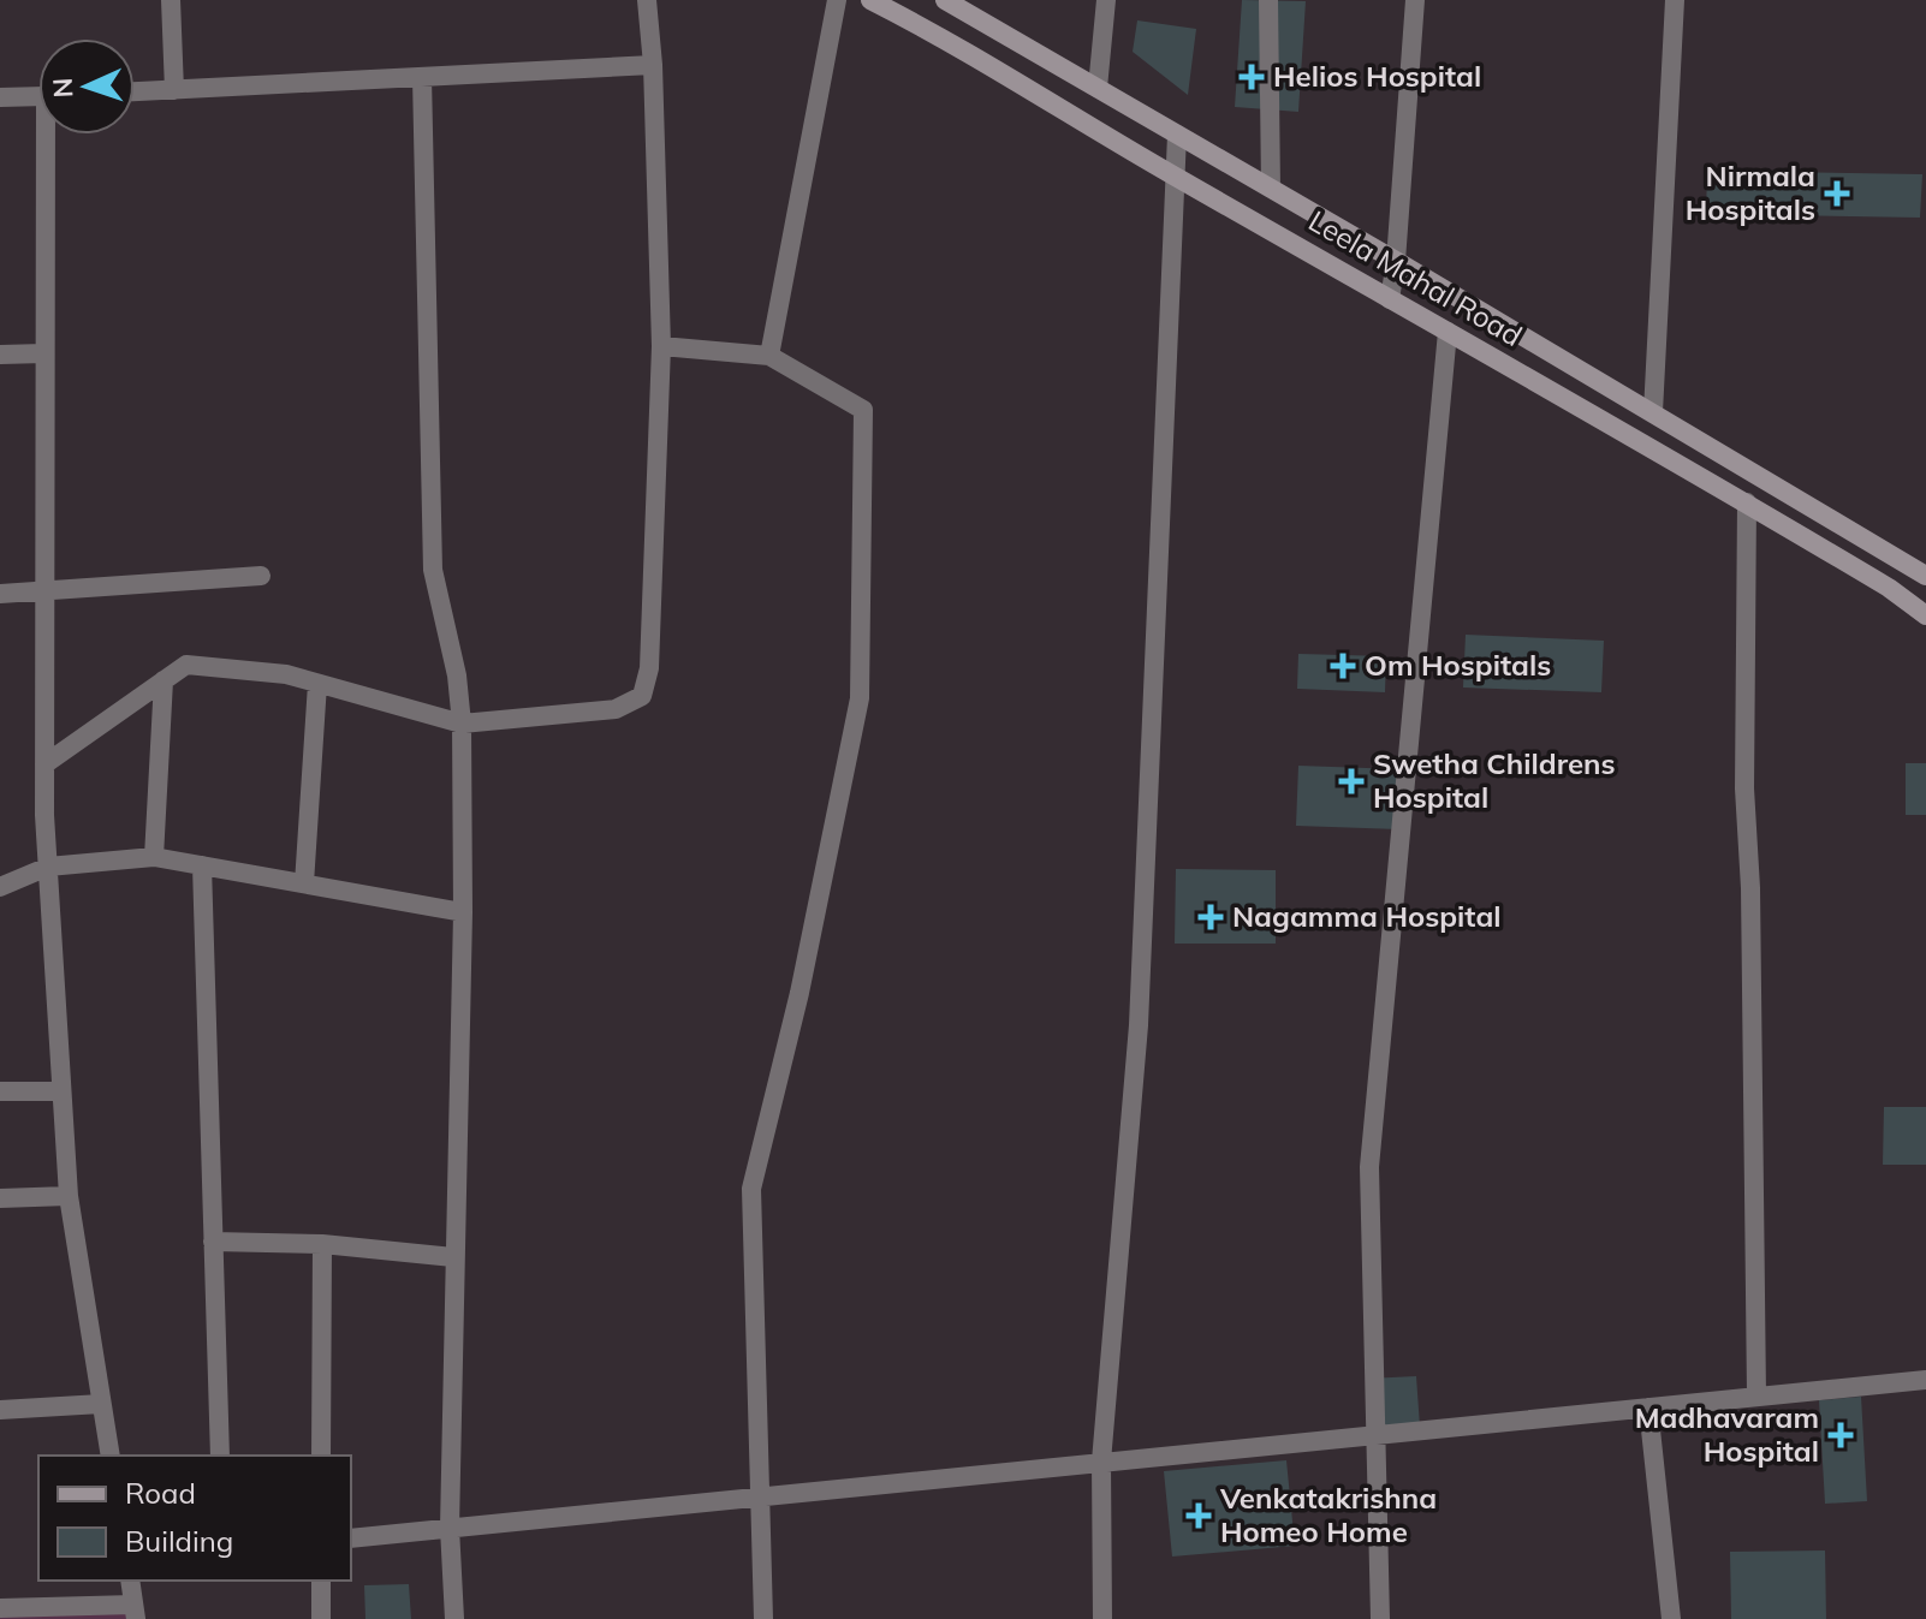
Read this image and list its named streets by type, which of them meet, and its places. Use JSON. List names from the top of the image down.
{
  "streets": {
    "main road": ["Leela Mahal Road"]
  },
  "places": {
    "health": [
      "Helios Hospital",
      "Nirmala Hospitals",
      "Om Hospitals",
      "Swetha Childrens Hospital",
      "Nagamma Hospital",
      "Madhavaram Hospital",
      "Venkatakrishna Homeo Home"
    ]
  },
  "legend": ["Road", "Building"],
  "north": "left"
}
